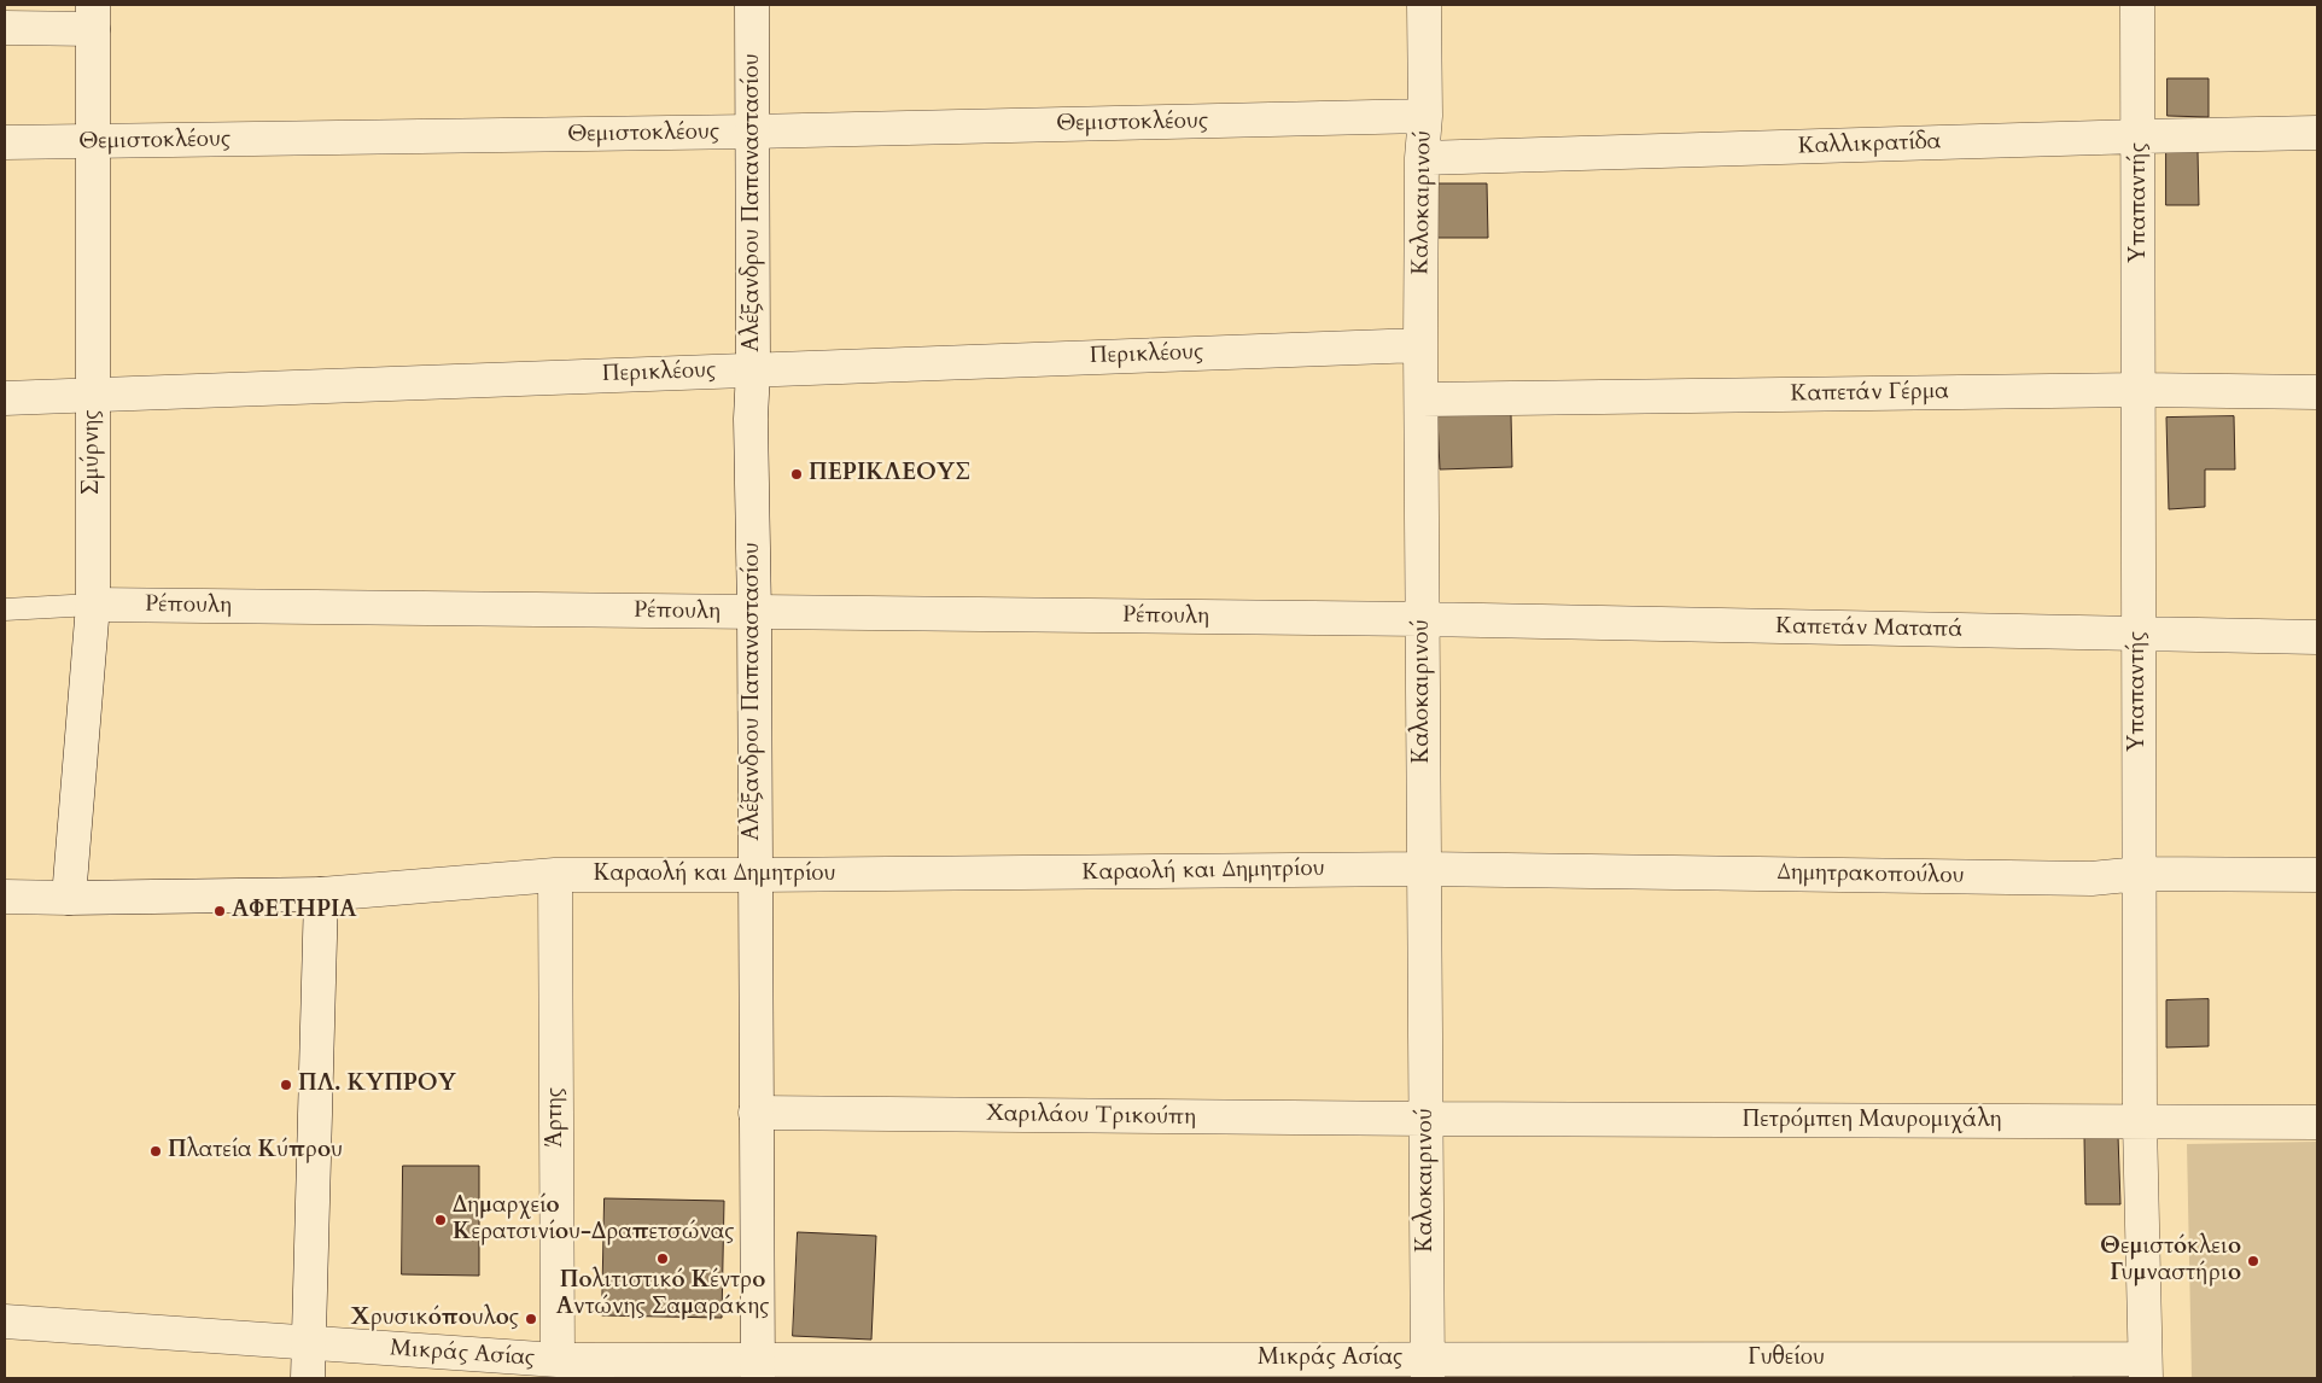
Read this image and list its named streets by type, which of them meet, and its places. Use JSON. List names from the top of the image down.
{
  "streets": {
    "street": [
      "Θεμιστοκλέους",
      "Καλλικρατίδα",
      "Αλέξανδρου Παπαναστασίου",
      "Καλοκαιρινού",
      "Υπαπαντής",
      "Περικλέους",
      "Καπετάν Γέρμα",
      "Σμύρνης",
      "Ρέπουλη",
      "Καπετάν Ματαπά",
      "Καραολή και Δημητρίου",
      "Δημητρακοπούλου",
      "Χαριλάου Τρικούπη",
      "Άρτης",
      "Πετρόμπεη Μαυρομιχάλη",
      "Μικράς Ασίας",
      "Γυθείου"
    ]
  },
  "crossings": [
    ["Θεμιστοκλέους", "Αλέξανδρου Παπαναστασίου"],
    ["Θεμιστοκλέους", "Καλοκαιρινού"],
    ["Θεμιστοκλέους", "Σμύρνης"],
    ["Καλλικρατίδα", "Καλοκαιρινού"],
    ["Καλλικρατίδα", "Υπαπαντής"],
    ["Αλέξανδρου Παπαναστασίου", "Περικλέους"],
    ["Αλέξανδρου Παπαναστασίου", "Ρέπουλη"],
    ["Αλέξανδρου Παπαναστασίου", "Καραολή και Δημητρίου"],
    ["Αλέξανδρου Παπαναστασίου", "Χαριλάου Τρικούπη"],
    ["Αλέξανδρου Παπαναστασίου", "Μικράς Ασίας"],
    ["Καλοκαιρινού", "Περικλέους"],
    ["Καλοκαιρινού", "Καπετάν Γέρμα"],
    ["Καλοκαιρινού", "Ρέπουλη"],
    ["Καλοκαιρινού", "Καπετάν Ματαπά"],
    ["Καλοκαιρινού", "Καραολή και Δημητρίου"],
    ["Καλοκαιρινού", "Δημητρακοπούλου"],
    ["Καλοκαιρινού", "Χαριλάου Τρικούπη"],
    ["Καλοκαιρινού", "Πετρόμπεη Μαυρομιχάλη"],
    ["Καλοκαιρινού", "Μικράς Ασίας"],
    ["Καλοκαιρινού", "Γυθείου"],
    ["Υπαπαντής", "Καπετάν Γέρμα"],
    ["Υπαπαντής", "Καπετάν Ματαπά"],
    ["Υπαπαντής", "Δημητρακοπούλου"],
    ["Υπαπαντής", "Πετρόμπεη Μαυρομιχάλη"],
    ["Υπαπαντής", "Γυθείου"],
    ["Περικλέους", "Σμύρνης"],
    ["Σμύρνης", "Ρέπουλη"],
    ["Σμύρνης", "Καραολή και Δημητρίου"],
    ["Ρέπουλη", "Καπετάν Ματαπά"],
    ["Καραολή και Δημητρίου", "Δημητρακοπούλου"],
    ["Καραολή και Δημητρίου", "Άρτης"],
    ["Χαριλάου Τρικούπη", "Πετρόμπεη Μαυρομιχάλη"],
    ["Άρτης", "Μικράς Ασίας"],
    ["Μικράς Ασίας", "Γυθείου"]
  ],
  "places": [
    "ΠΕΡΙΚΛΕΟΥΣ",
    "ΑΦΕΤΗΡΙΑ",
    "ΠΛ. ΚΥΠΡΟΥ",
    "Πλατεία Κύπρου",
    "Δημαρχείο Κερατσινίου-Δραπετσώνας",
    "Πολιτιστικό Κέντρο Αντώνης Σαμαράκης",
    "Θεμιστόκλειο Γυμναστήριο",
    "Χρυσικόπουλος"
  ]
}
